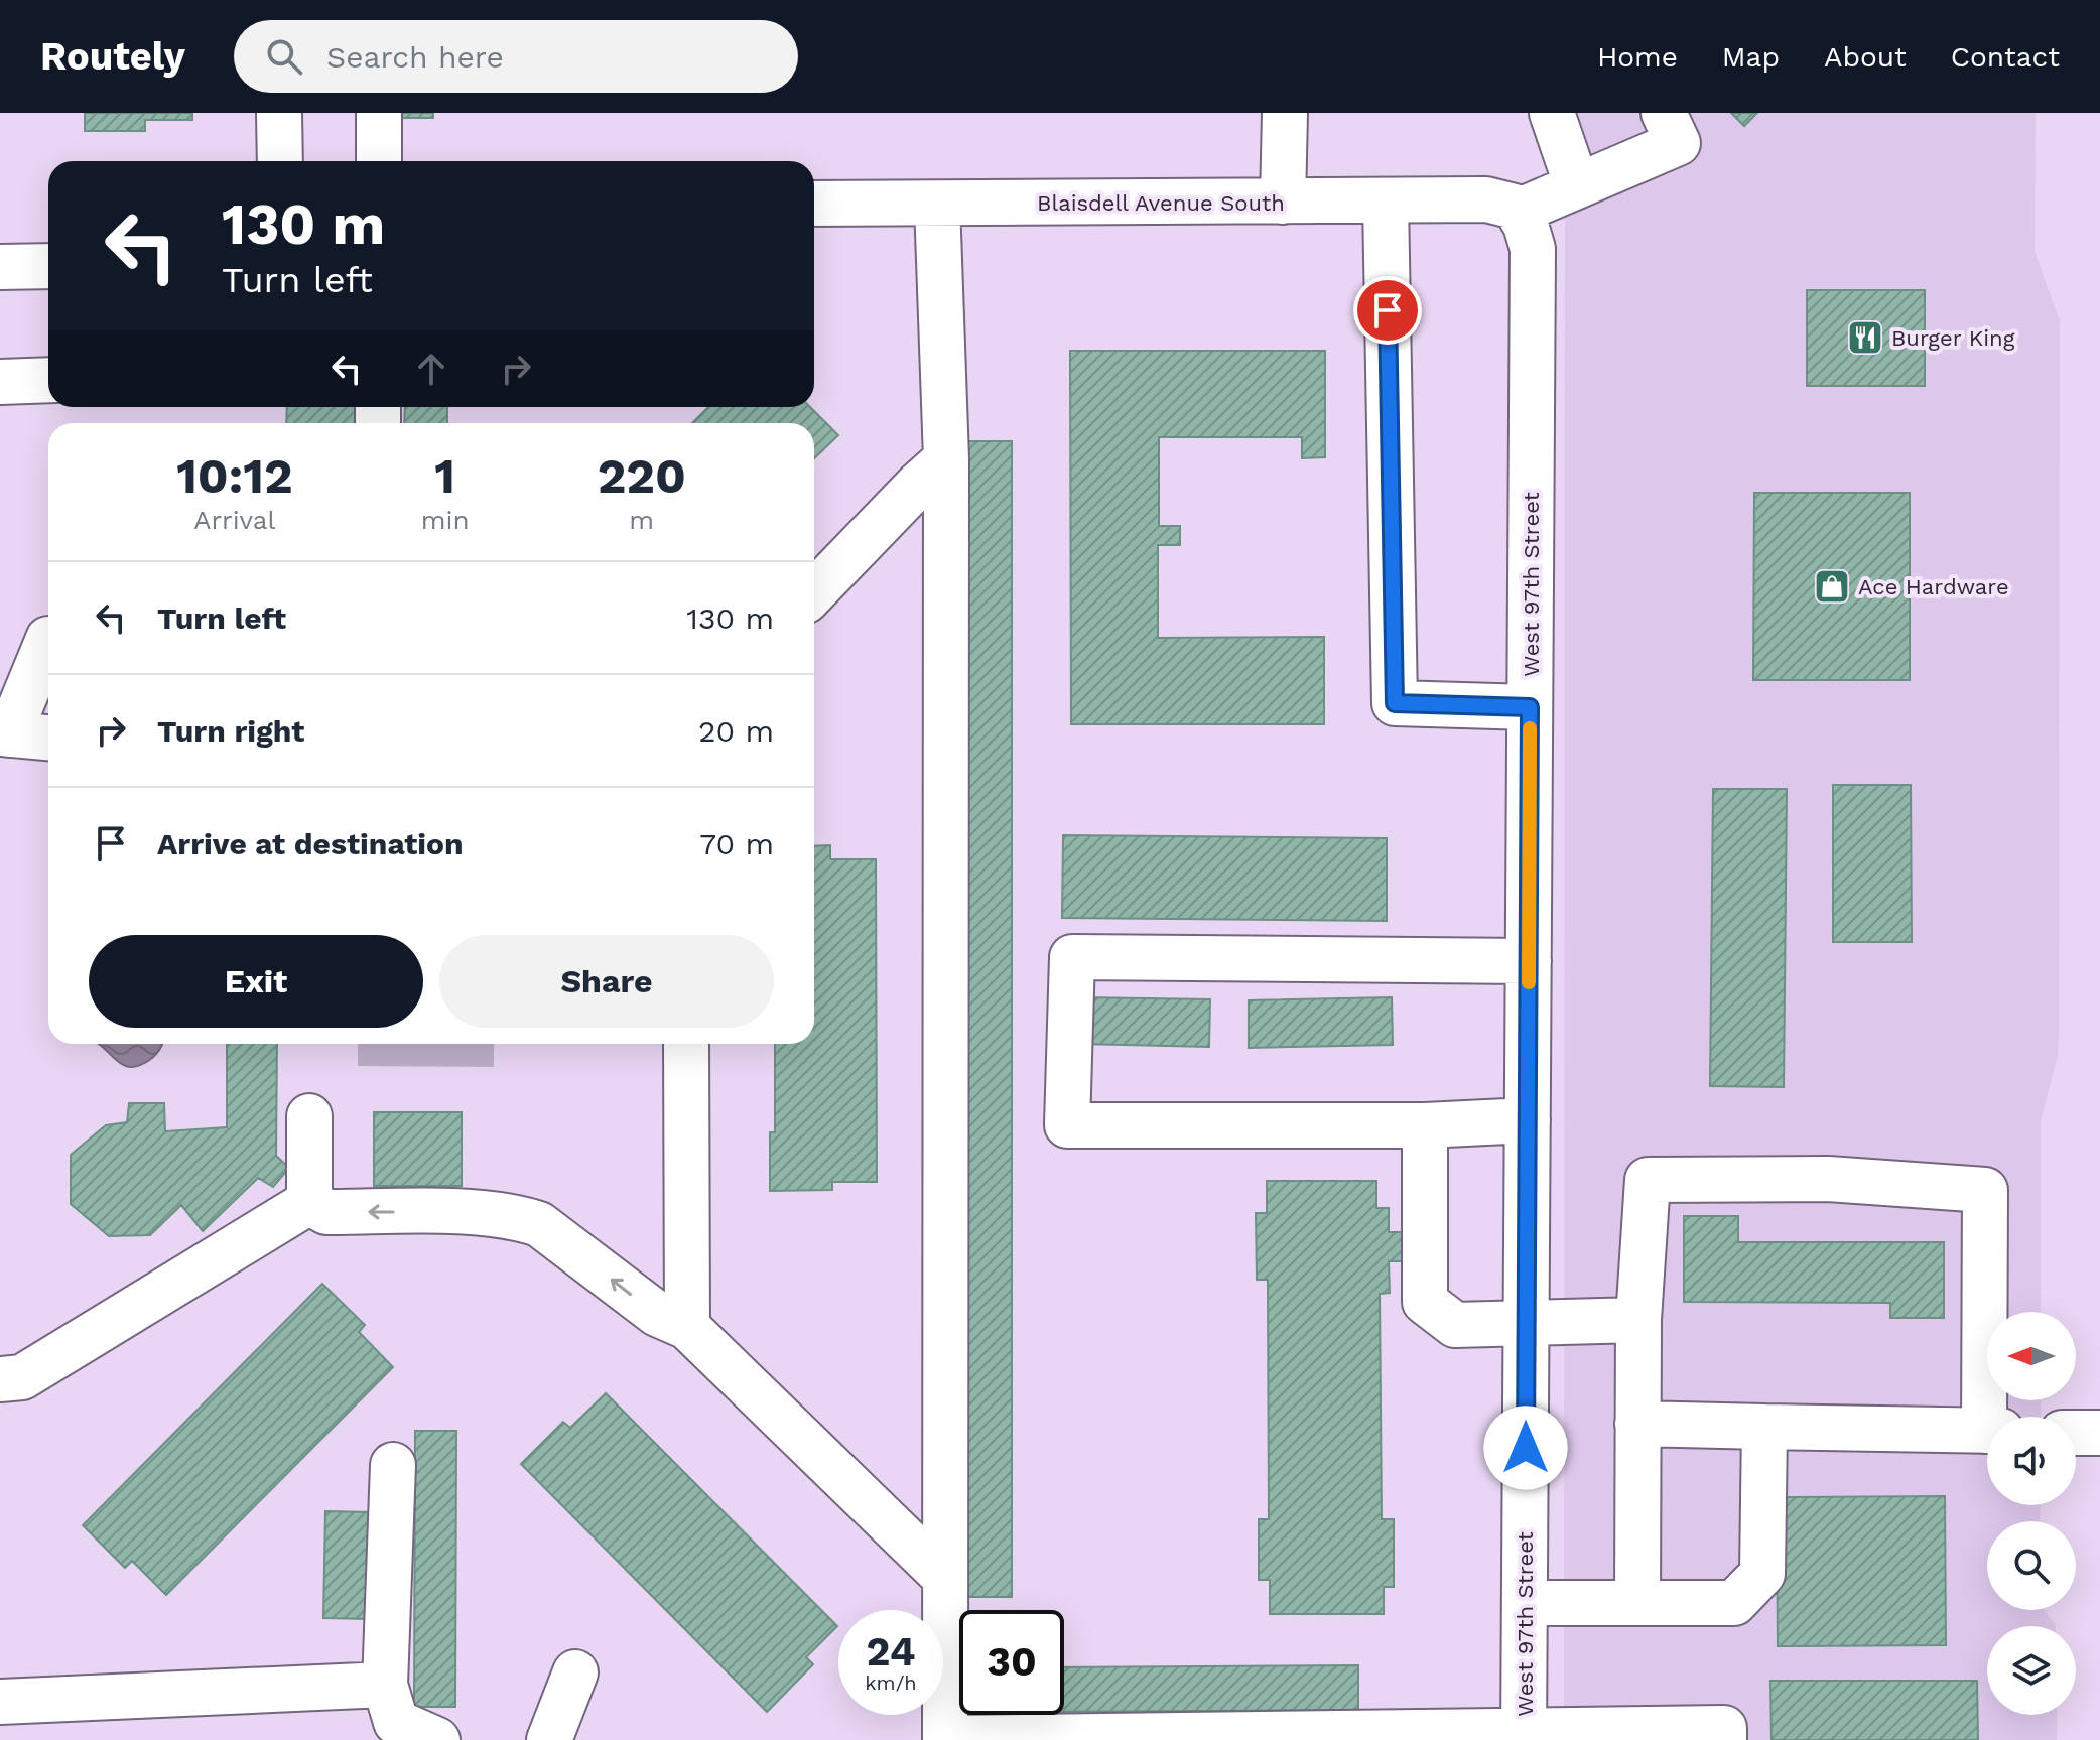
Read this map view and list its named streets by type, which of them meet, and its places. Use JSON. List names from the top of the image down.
{
  "streets": {
    "street": ["Blaisdell Avenue South", "West 97th Street"]
  },
  "crossings": [
    ["Blaisdell Avenue South", "West 97th Street"]
  ],
  "places": {
    "restaurant": ["Burger King"],
    "shop": ["Ace Hardware"]
  },
  "north": "left",
  "page": {
    "header": "Routely",
    "search": "Search here",
    "nav": [
      "Home",
      "Map",
      "About",
      "Contact"
    ],
    "turn": ["130 m", "Turn left"],
    "eta": [
      "10:12",
      "Arrival",
      "1",
      "min",
      "220",
      "m"
    ],
    "list": [
      {
        "name": "Turn left",
        "value": "130 m"
      },
      {
        "name": "Turn right",
        "value": "20 m"
      },
      {
        "name": "Arrive at destination",
        "value": "70 m"
      }
    ],
    "buttons": ["Exit", "Share"],
    "speed": "24 km/h",
    "limit": "30"
  }
}
